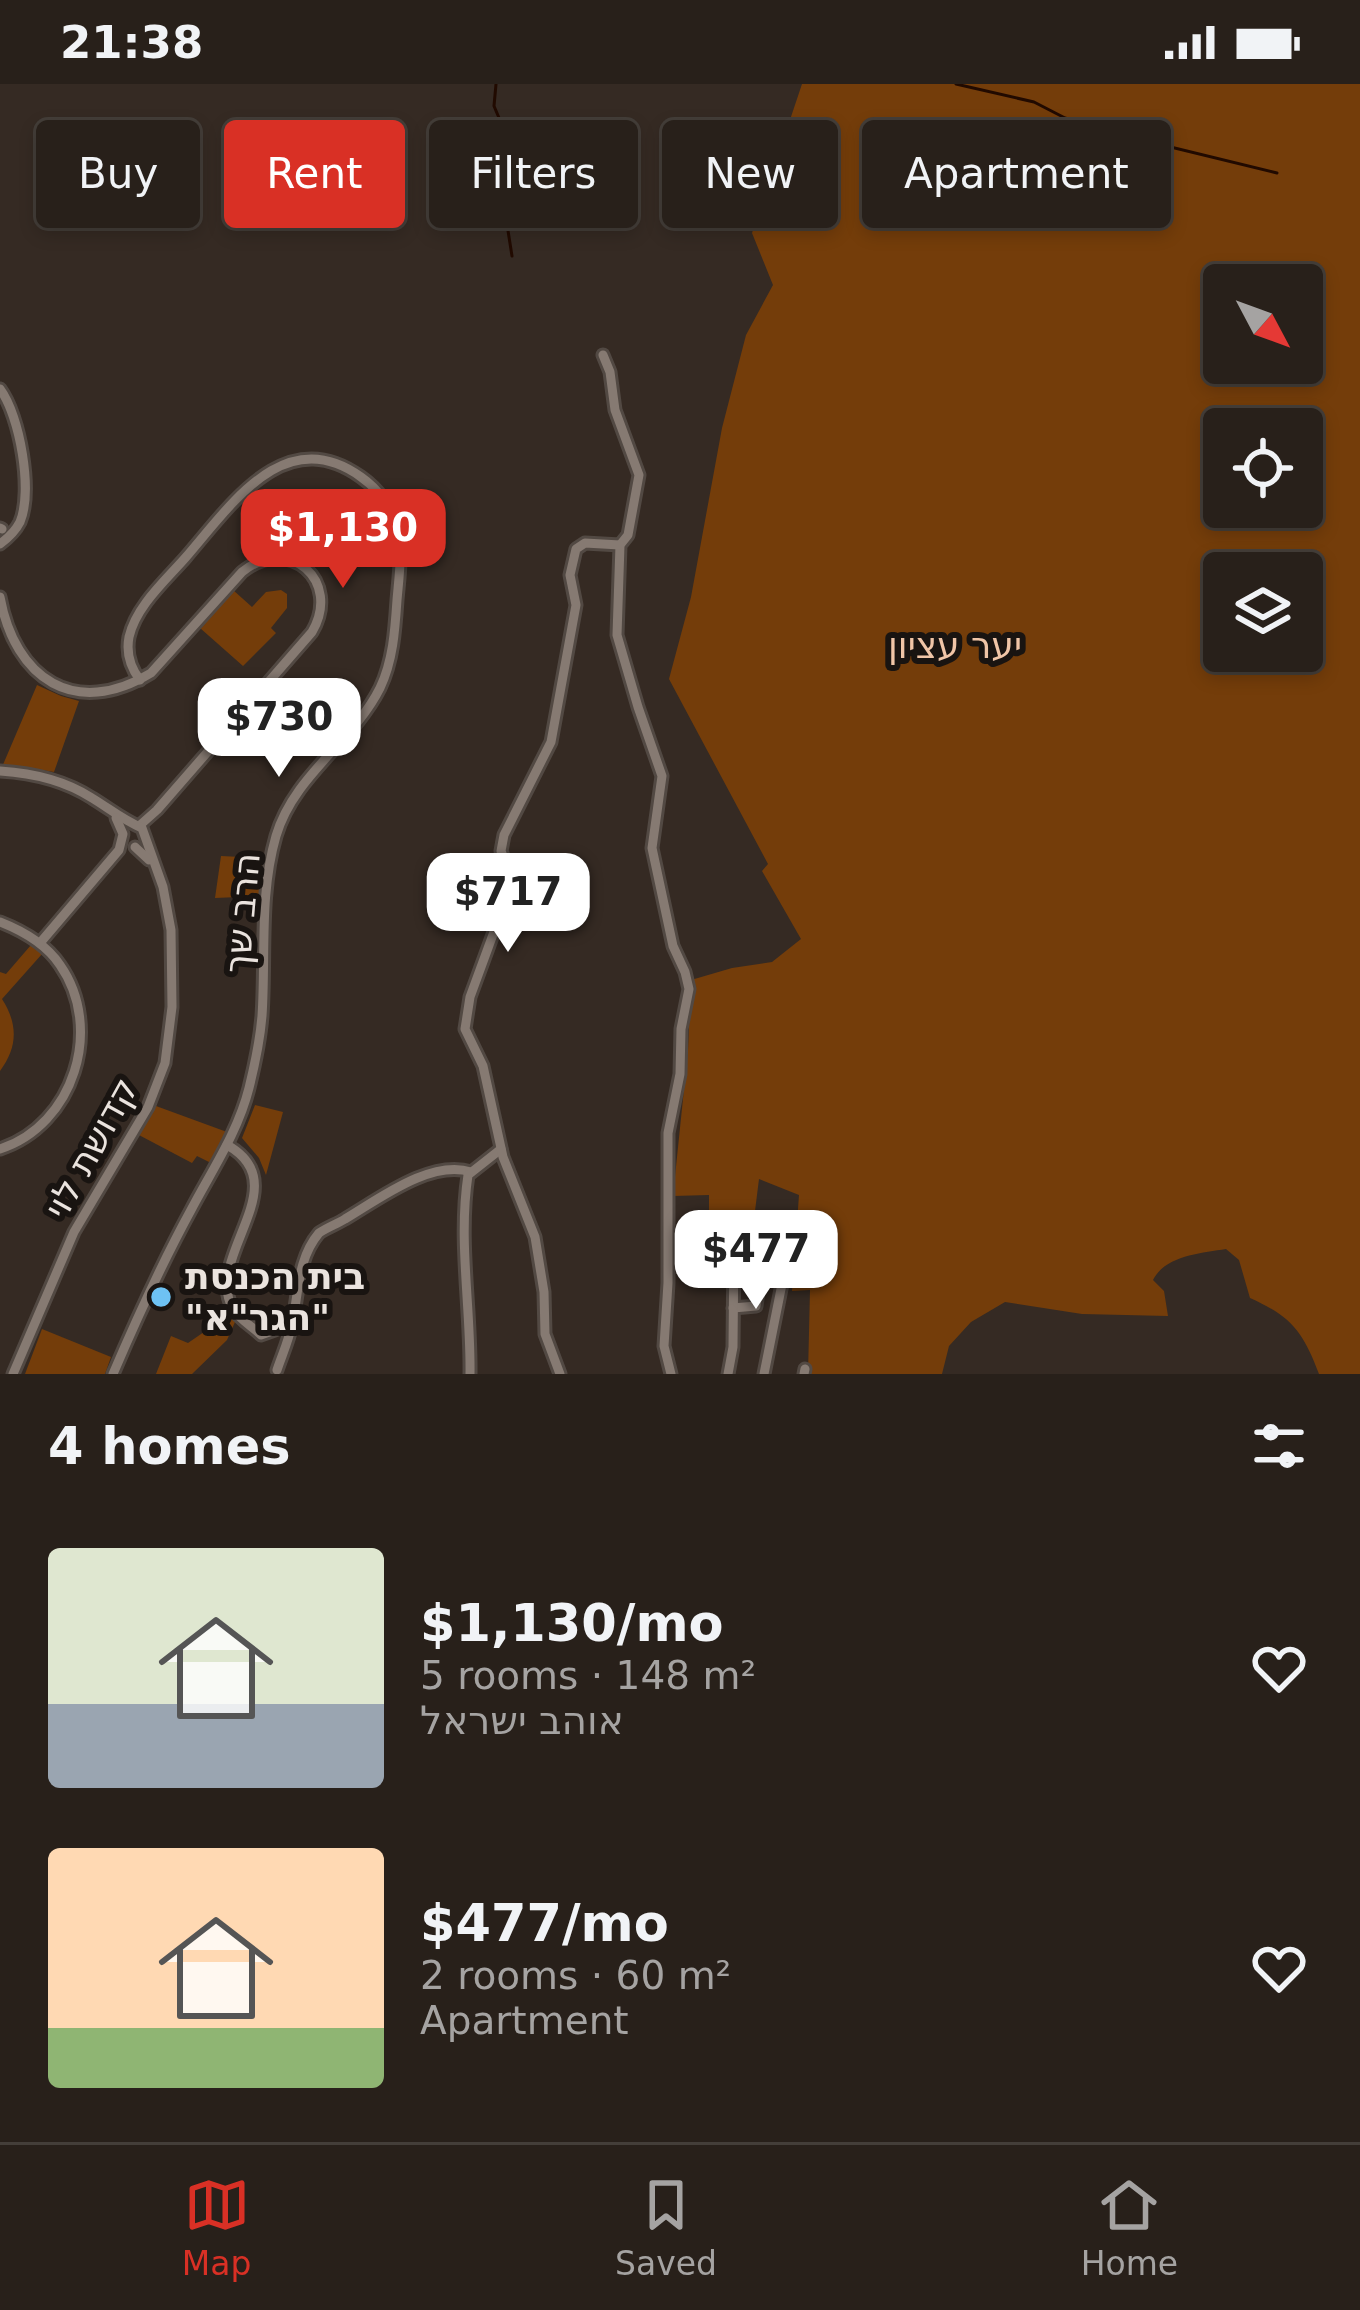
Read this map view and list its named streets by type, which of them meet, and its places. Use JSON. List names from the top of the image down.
{
  "streets": {
    "street": ["הרב שך", "קדושת לוי"]
  },
  "parks": ["יער עציון"],
  "places": ["בית הכנסת \"הגר\"א\""],
  "north": "bottom right",
  "page": {
    "status": "21:38",
    "chip": [
      "Buy",
      "Rent",
      "Filters",
      "New",
      "Apartment"
    ],
    "price": [
      "$1,130",
      "$730",
      "$717",
      "$477"
    ],
    "heading": "4 homes",
    "list": [
      {
        "name": "$1,130/mo",
        "note": "5 rooms · 148 m² · אוהב ישראל"
      },
      {
        "name": "$477/mo",
        "note": "2 rooms · 60 m² · Apartment"
      }
    ],
    "tabs": ["Map", "Saved", "Home"]
  }
}
